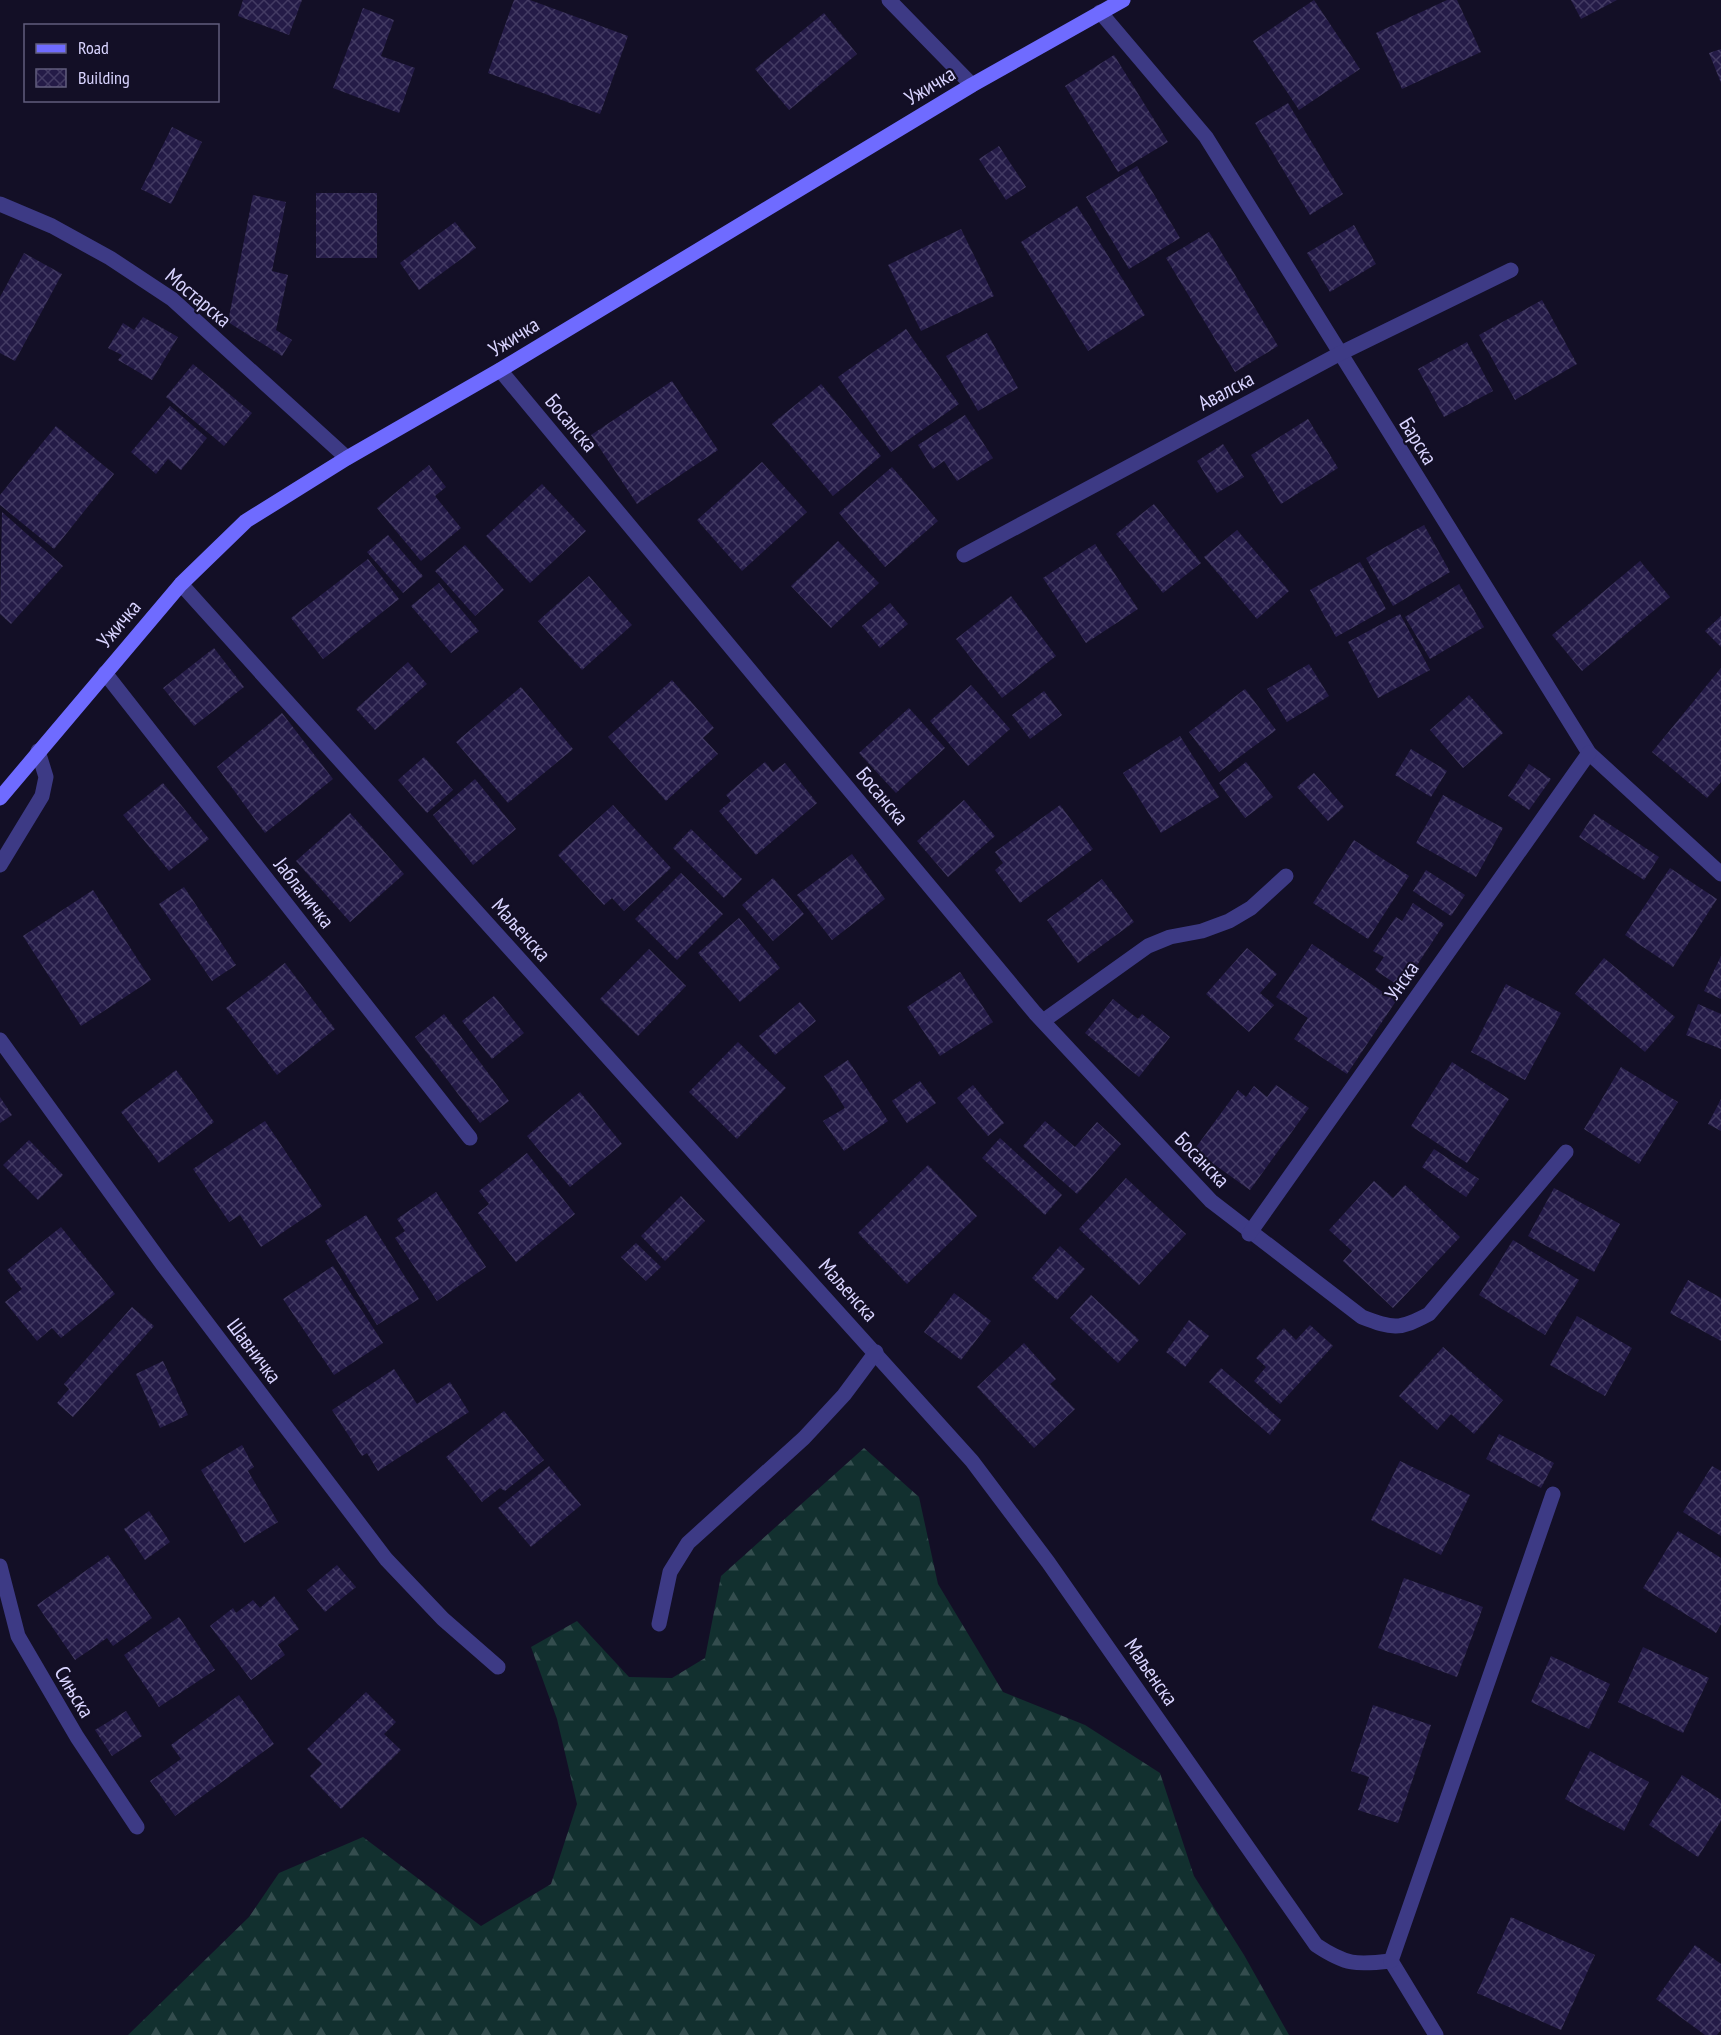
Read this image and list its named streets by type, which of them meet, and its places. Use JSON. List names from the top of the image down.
{
  "streets": {
    "main road": ["Ужичка"],
    "street": [
      "Мостарска",
      "Авалска",
      "Босанска",
      "Барска",
      "Јабланичка",
      "Маљенска",
      "Унска",
      "Шавничка",
      "Сињска"
    ]
  },
  "crossings": [
    ["Ужичка", "Мостарска"],
    ["Ужичка", "Босанска"],
    ["Ужичка", "Барска"],
    ["Ужичка", "Јабланичка"],
    ["Ужичка", "Маљенска"],
    ["Авалска", "Барска"],
    ["Босанска", "Унска"],
    ["Барска", "Унска"]
  ],
  "legend": ["Road", "Building"]
}
